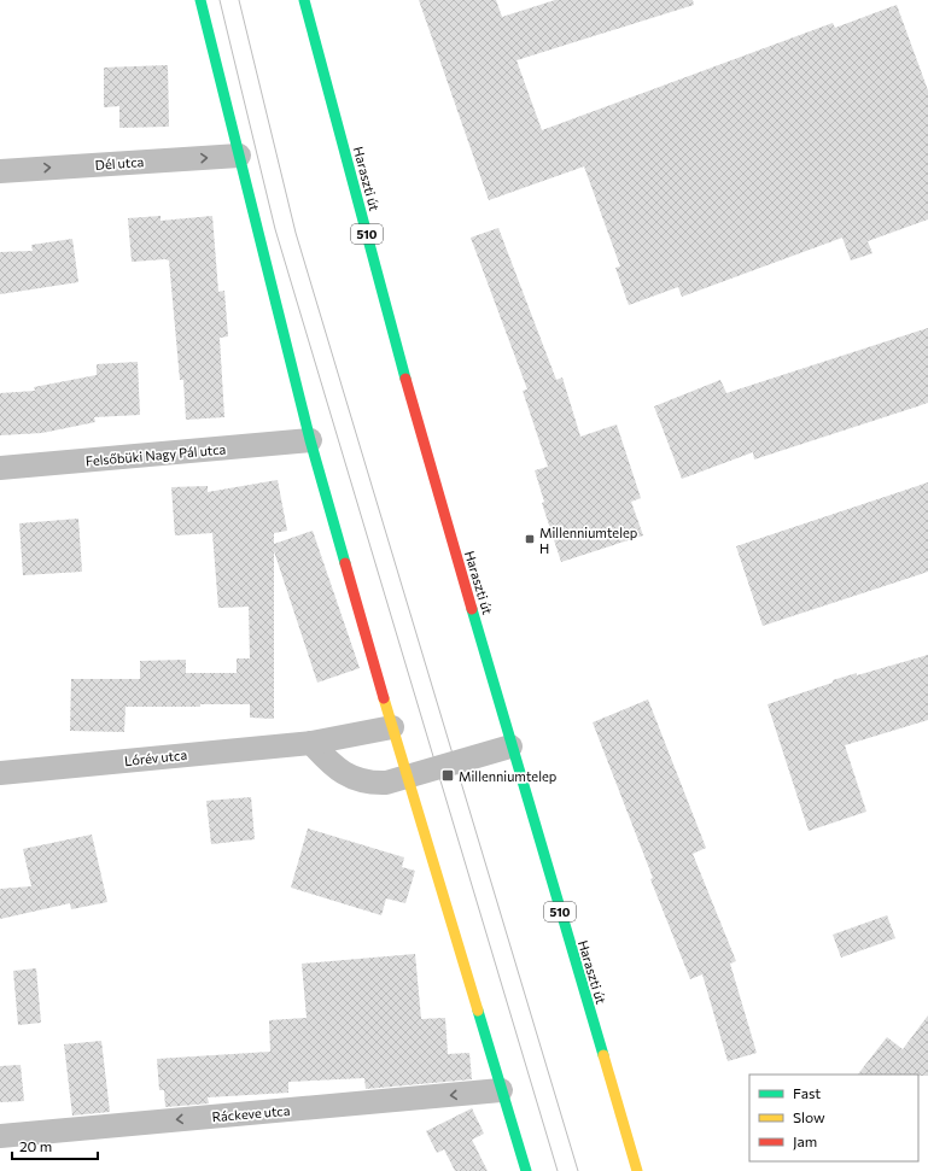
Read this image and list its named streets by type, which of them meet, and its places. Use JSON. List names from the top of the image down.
{
  "streets": {
    "street": [
      "Dél utca",
      "Haraszti út",
      "510",
      "Felsőbüki Nagy Pál utca",
      "Lórév utca",
      "Ráckeve utca"
    ]
  },
  "one_way": ["Dél utca", "Ráckeve utca"],
  "places": {
    "transit": ["Millenniumtelep H", "Millenniumtelep"]
  },
  "legend": ["Fast", "Slow", "Jam"],
  "scale_bar": "20 m"
}
